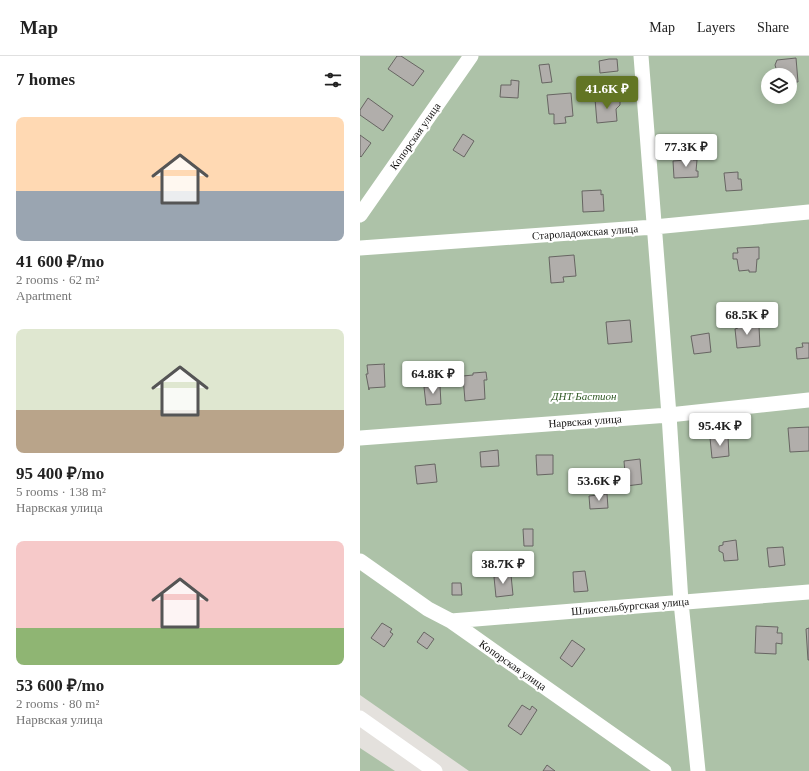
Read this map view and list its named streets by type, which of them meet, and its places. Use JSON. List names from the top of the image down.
{
  "streets": {
    "street": [
      "Копорская улица",
      "Староладожская улица",
      "Нарвская улица",
      "Шлиссельбургская улица"
    ]
  },
  "crossings": [
    ["Копорская улица", "Шлиссельбургская улица"]
  ],
  "parks": ["ДНТ Бастион"],
  "page": {
    "header": "Map",
    "nav": ["Map", "Layers", "Share"],
    "heading": "7 homes",
    "price": [
      "41.6K ₽",
      "77.3K ₽",
      "68.5K ₽",
      "64.8K ₽",
      "95.4K ₽",
      "53.6K ₽",
      "38.7K ₽"
    ],
    "list": [
      {
        "name": "41 600 ₽/mo",
        "note": "2 rooms · 62 m² · Apartment"
      },
      {
        "name": "95 400 ₽/mo",
        "note": "5 rooms · 138 m² · Нарвская улица"
      },
      {
        "name": "53 600 ₽/mo",
        "note": "2 rooms · 80 m² · Нарвская улица"
      }
    ]
  }
}
